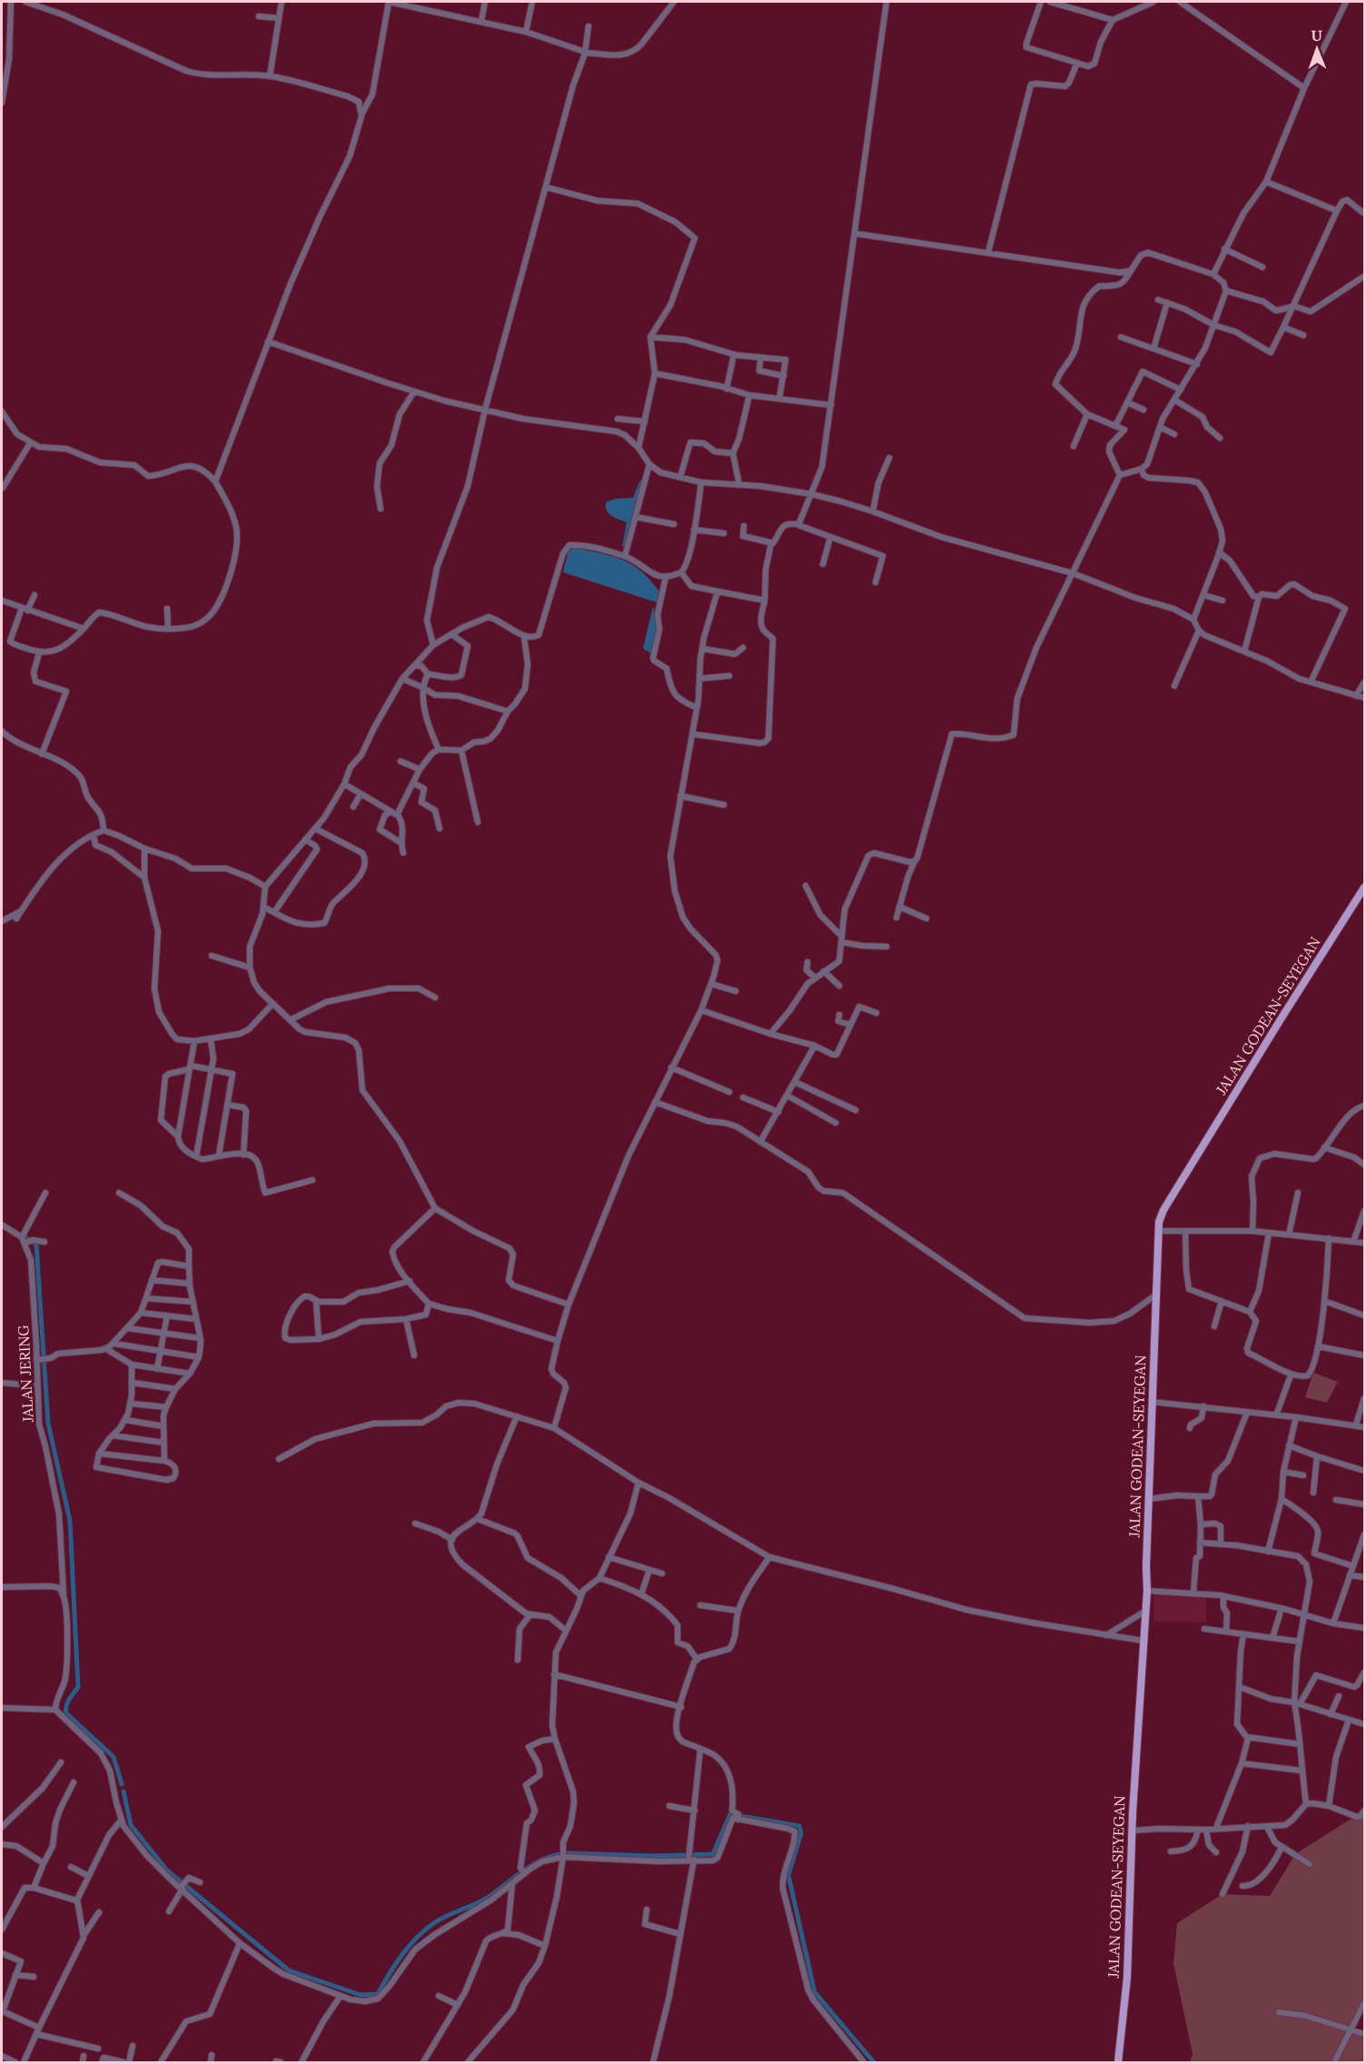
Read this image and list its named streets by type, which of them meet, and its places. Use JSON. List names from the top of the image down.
{
  "streets": {
    "main road": ["JALAN GODEAN-SEYEGAN"],
    "street": ["JALAN JERING"]
  },
  "north": "top"
}
